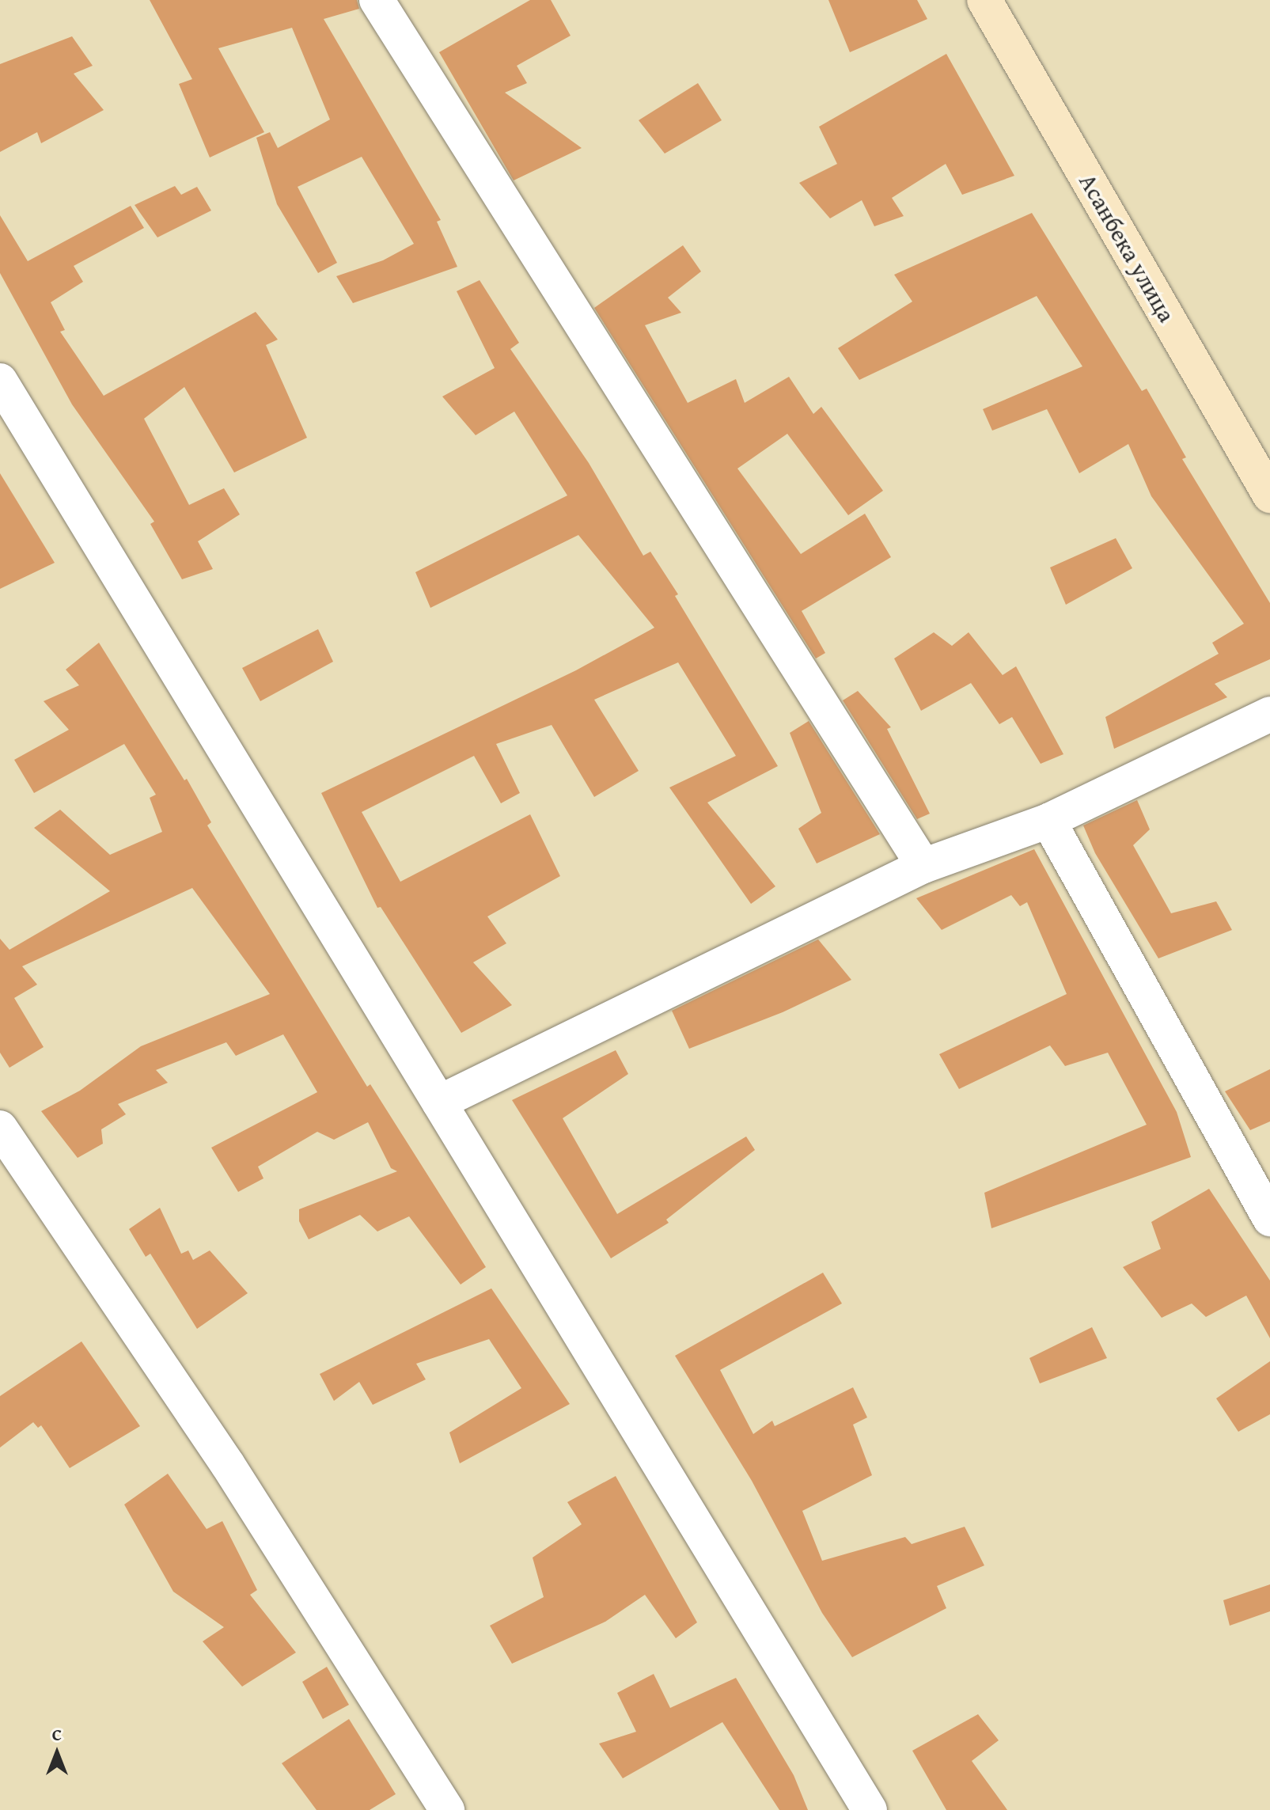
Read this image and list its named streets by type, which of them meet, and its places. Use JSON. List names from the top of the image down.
{
  "streets": {
    "street": ["Асанбека улица"]
  },
  "north": "top"
}
